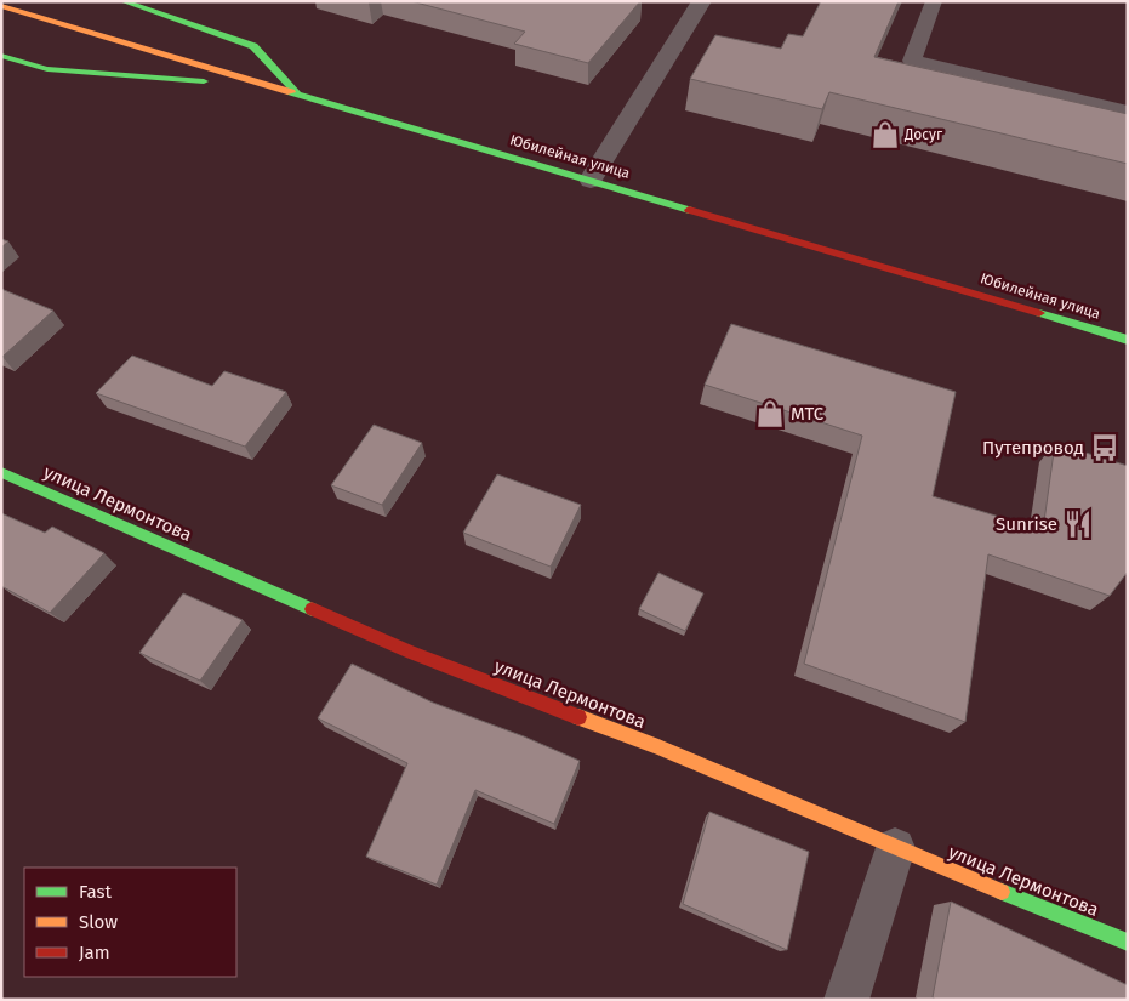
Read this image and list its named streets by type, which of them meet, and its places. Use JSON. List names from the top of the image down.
{
  "streets": {
    "main road": ["Юбилейная улица", "улица Лермонтова"]
  },
  "places": {
    "shop": ["Досуг", "МТС"],
    "bus stop": ["Путепровод"],
    "restaurant": ["Sunrise"]
  },
  "legend": ["Fast", "Slow", "Jam"]
}
